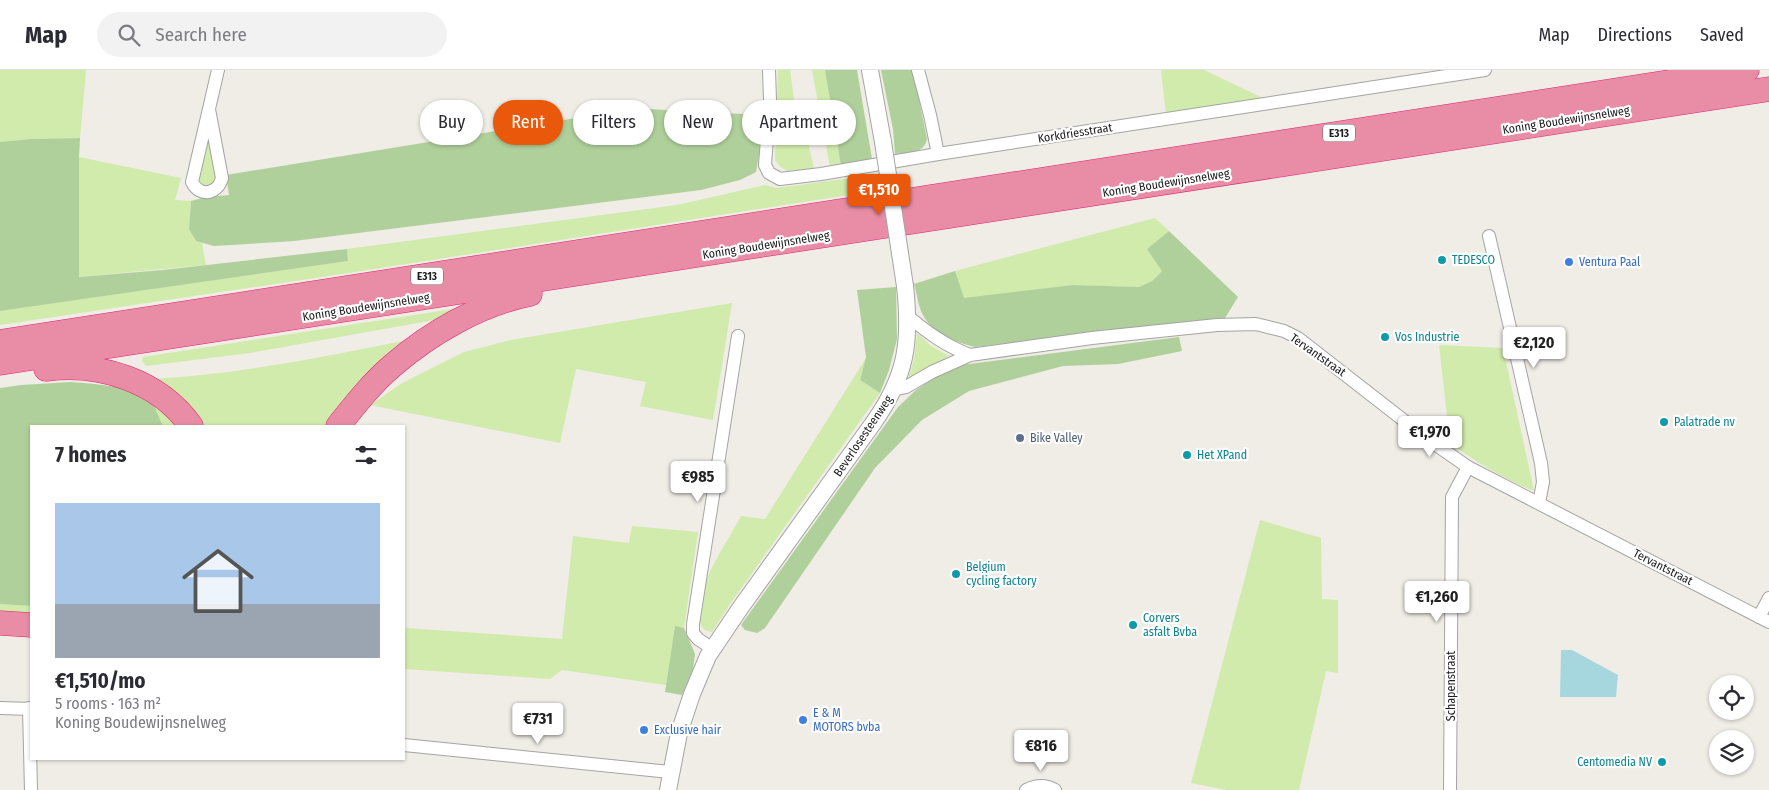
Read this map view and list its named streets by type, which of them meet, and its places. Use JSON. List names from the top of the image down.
{
  "streets": {
    "highway": ["Koning Boudewijnsnelweg", "E313"],
    "street": [
      "Korkdriesstraat",
      "Tervantstraat",
      "Beverlosesteenweg",
      "Schapenstraat"
    ]
  },
  "crossings": [
    ["Tervantstraat", "Beverlosesteenweg"],
    ["Tervantstraat", "Schapenstraat"]
  ],
  "places": [
    "TEDESCO",
    "Ventura Paal",
    "Vos Industrie",
    "Palatrade nv",
    "Bike Valley",
    "Het XPand",
    "Belgium cycling factory",
    "Corvers asfalt Bvba",
    "E & M MOTORS bvba",
    "Exclusive hair",
    "Centomedia NV"
  ],
  "page": {
    "header": "Map",
    "search": "Search here",
    "nav": ["Map", "Directions", "Saved"],
    "chip": [
      "Buy",
      "Rent",
      "Filters",
      "New",
      "Apartment"
    ],
    "price": [
      "€1,510",
      "€2,120",
      "€1,970",
      "€985",
      "€1,260",
      "€731",
      "€816"
    ],
    "heading": "7 homes",
    "list": [
      {
        "name": "€1,510/mo",
        "note": "5 rooms · 163 m² · Koning Boudewijnsnelweg"
      }
    ]
  }
}
